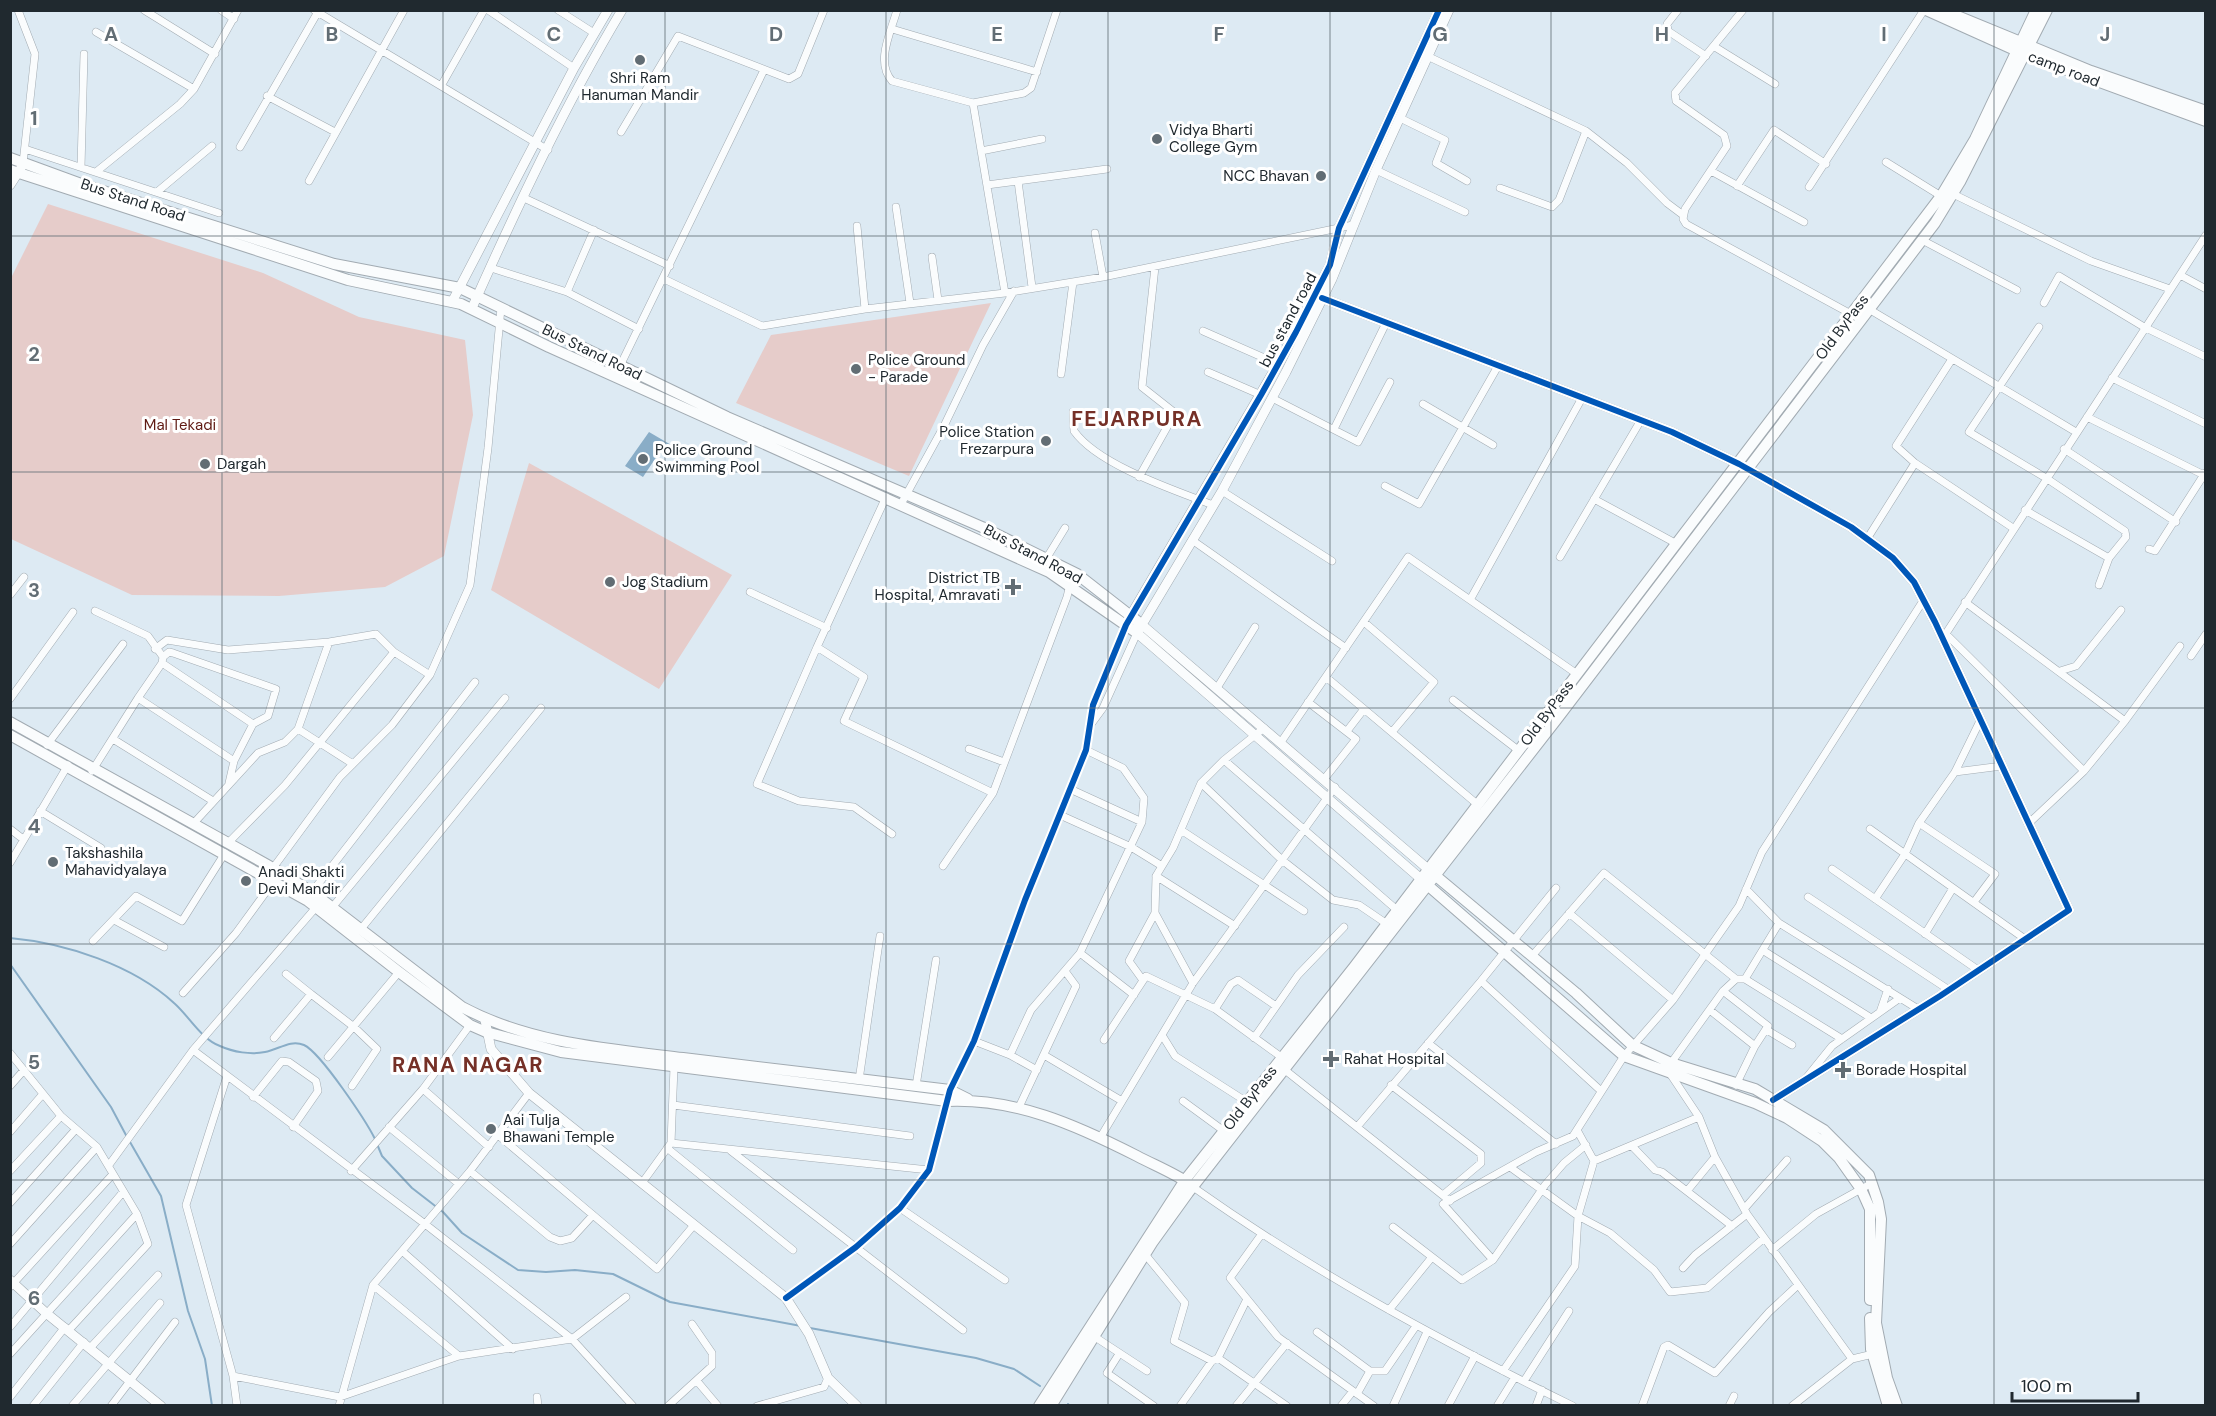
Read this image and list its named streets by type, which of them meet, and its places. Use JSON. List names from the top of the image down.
{
  "streets": {
    "main road": ["camp road", "Bus Stand Road", "Old ByPass"],
    "street": ["bus stand road"]
  },
  "crossings": [
    ["camp road", "Old ByPass"],
    ["Bus Stand Road", "bus stand road"]
  ],
  "districts": ["FEJARPURA", "RANA NAGAR"],
  "parks": ["Mal Tekadi"],
  "places": {
    "other": [
      "Shri Ram Hanuman Mandir",
      "Vidya Bharti College Gym",
      "NCC Bhavan",
      "Police Ground - Parade",
      "Police Station Frezarpura",
      "Police Ground Swimming Pool",
      "Dargah",
      "Jog Stadium",
      "Takshashila Mahavidyalaya",
      "Anadi Shakti Devi Mandir",
      "Aai Tulja Bhawani Temple"
    ],
    "health": ["District TB Hospital, Amravati", "Rahat Hospital", "Borade Hospital"]
  },
  "scale_bar": "100 m",
  "grid": {
    "columns": [
      "A",
      "B",
      "C",
      "D",
      "E",
      "F",
      "G",
      "H",
      "I",
      "J"
    ],
    "rows": [
      "1",
      "2",
      "3",
      "4",
      "5",
      "6"
    ]
  }
}
